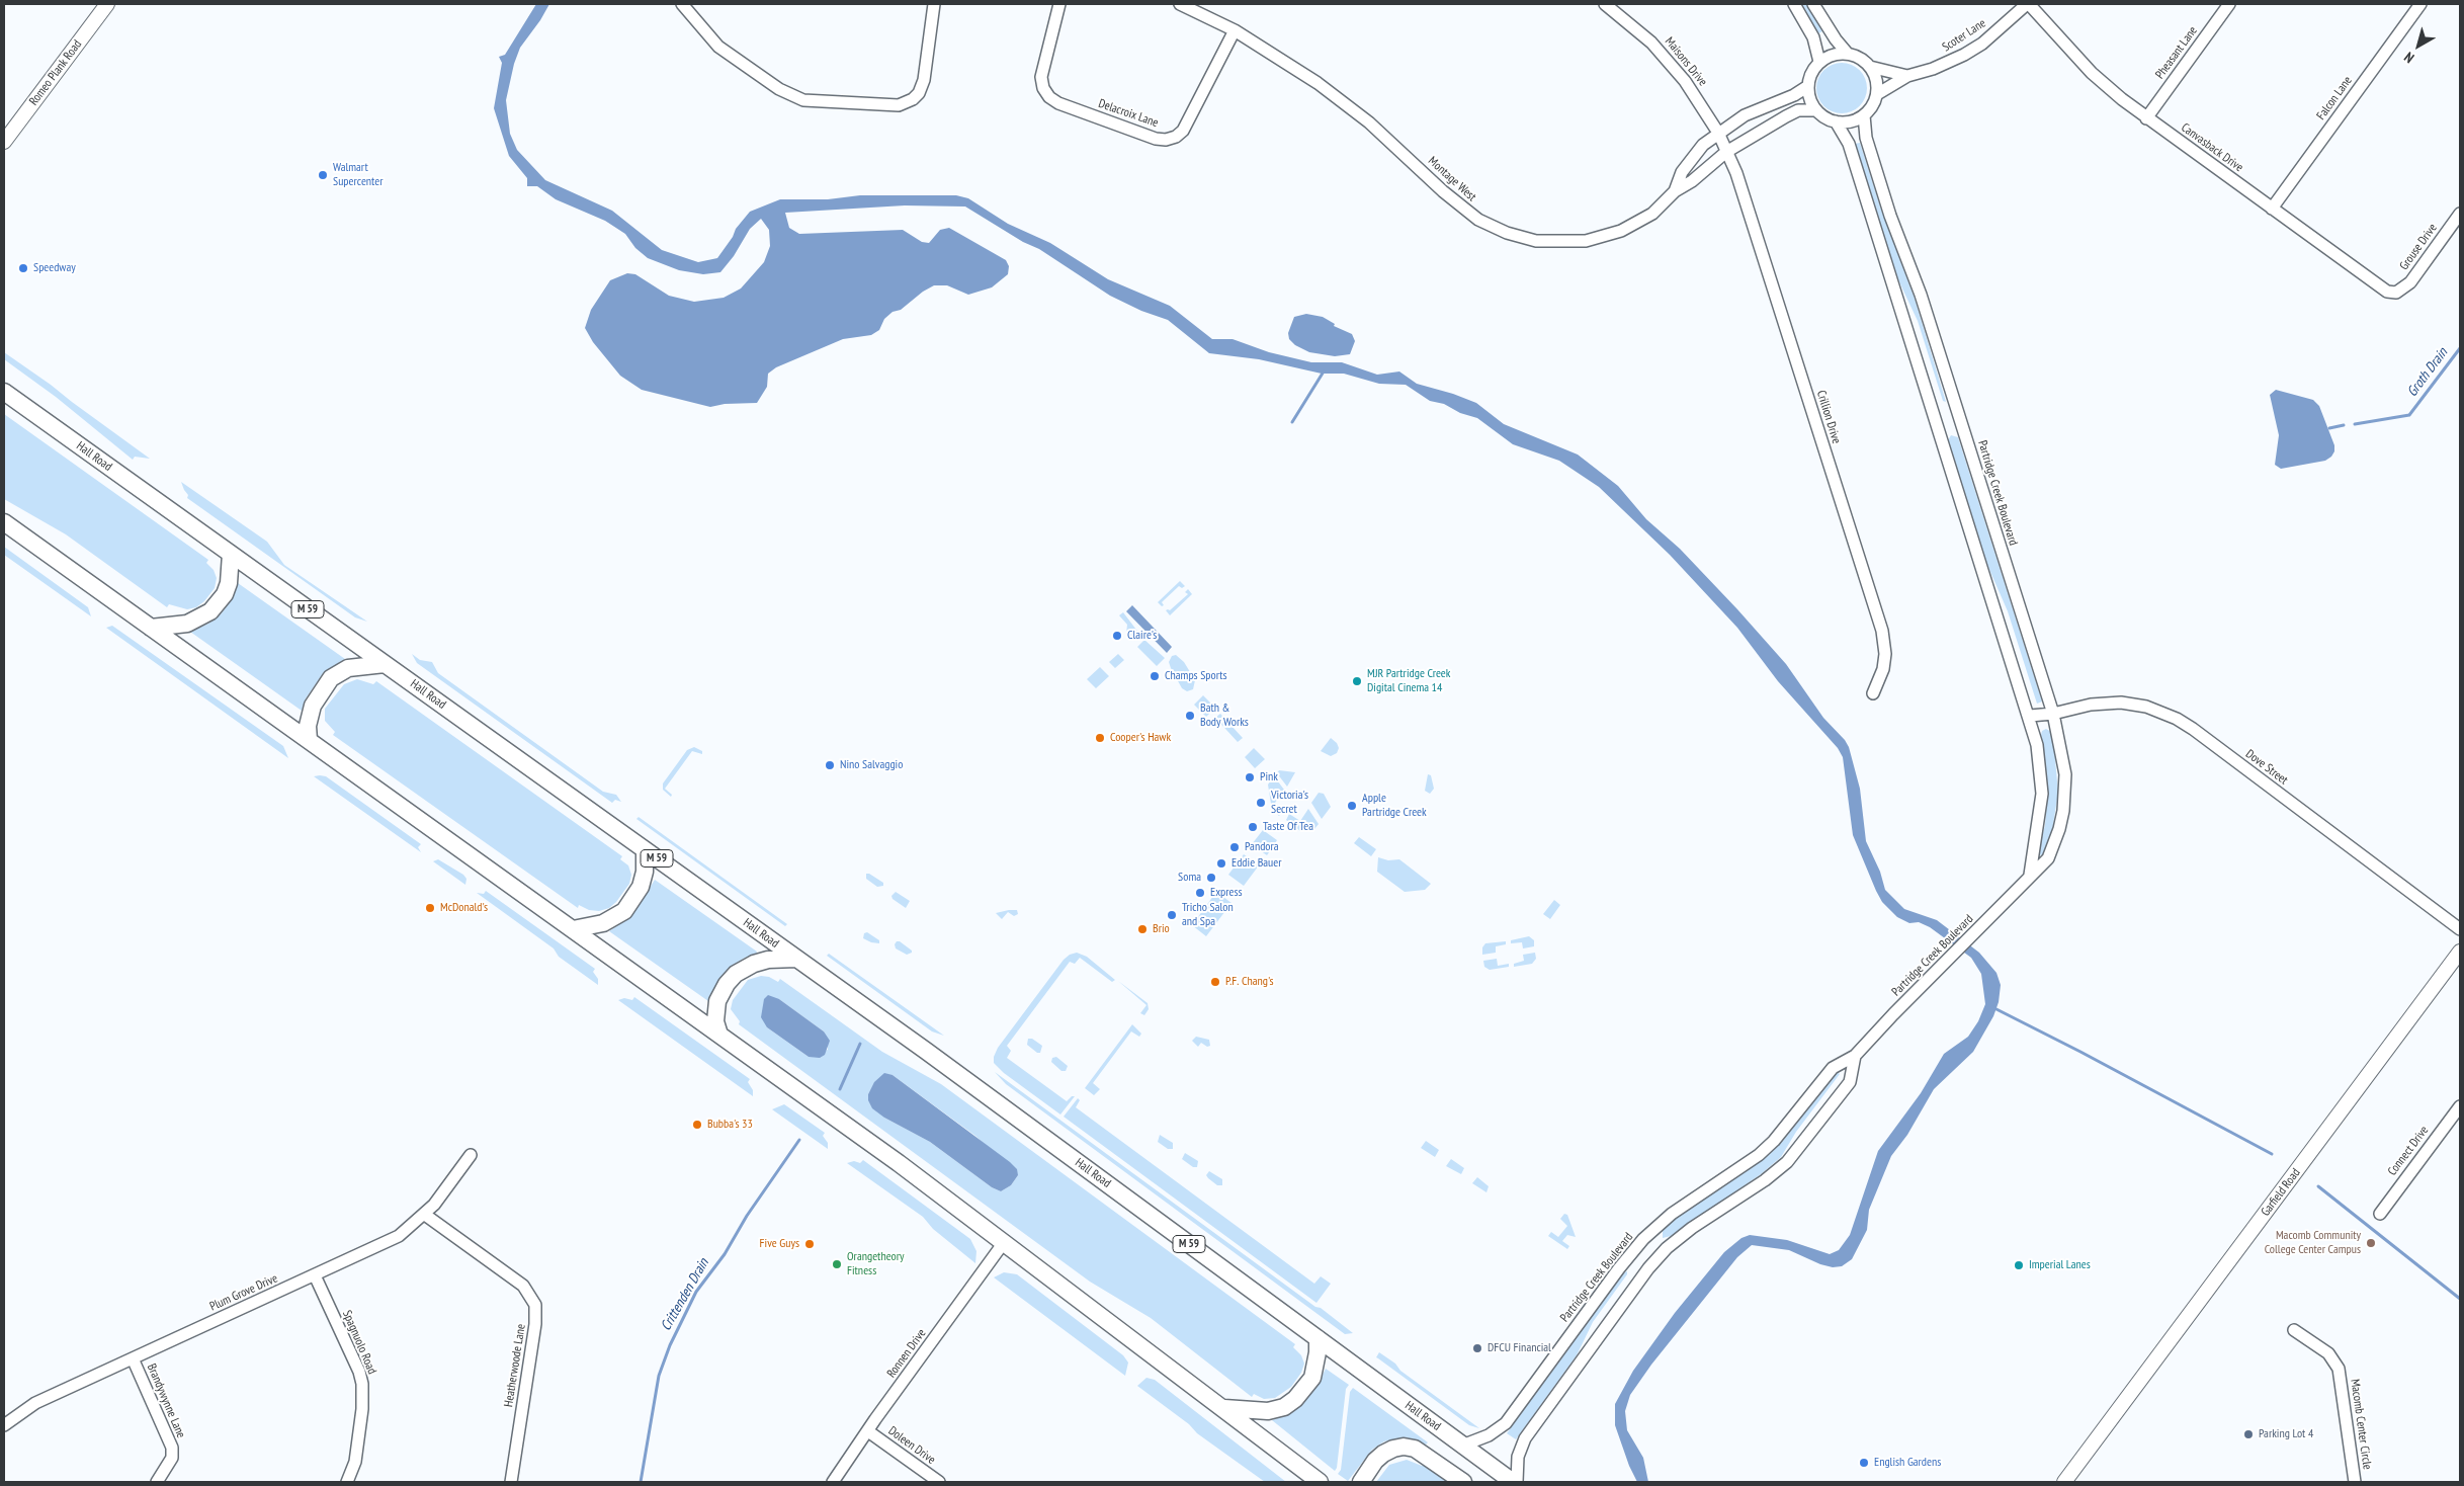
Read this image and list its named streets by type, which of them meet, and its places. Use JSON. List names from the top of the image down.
{
  "streets": {
    "highway": ["Hall Road", "M 59"],
    "main road": ["Romeo Plank Road", "Garfield Road"],
    "street": [
      "Scoter Lane",
      "Pheasant Lane",
      "Maisons Drive",
      "Falcon Lane",
      "Delacroix Lane",
      "Canvasback Drive",
      "Montage West",
      "Grouse Drive",
      "Crillion Drive",
      "Partridge Creek Boulevard",
      "Dove Street",
      "Connect Drive",
      "Plum Grove Drive",
      "Spagnuolo Road",
      "Ronnen Drive",
      "Heatherwoode Lane",
      "Brandywynne Lane",
      "Macomb Center Circle",
      "Doleen Drive"
    ]
  },
  "crossings": [
    ["Scoter Lane", "Canvasback Drive"],
    ["Scoter Lane", "Montage West"],
    ["Scoter Lane", "Partridge Creek Boulevard"],
    ["Pheasant Lane", "Canvasback Drive"],
    ["Maisons Drive", "Montage West"],
    ["Maisons Drive", "Crillion Drive"],
    ["Falcon Lane", "Canvasback Drive"],
    ["Delacroix Lane", "Montage West"],
    ["Canvasback Drive", "Grouse Drive"],
    ["Montage West", "Crillion Drive"],
    ["Montage West", "Partridge Creek Boulevard"],
    ["Hall Road", "Partridge Creek Boulevard"],
    ["Partridge Creek Boulevard", "Dove Street"],
    ["Plum Grove Drive", "Spagnuolo Road"],
    ["Plum Grove Drive", "Heatherwoode Lane"],
    ["Plum Grove Drive", "Brandywynne Lane"],
    ["Ronnen Drive", "Doleen Drive"]
  ],
  "water": ["Groth Drain", "Crittenden Drain"],
  "places": [
    "Walmart Supercenter",
    "Speedway",
    "Claire's",
    "Champs Sports",
    "MJR Partridge Creek Digital Cinema 14",
    "Bath & Body Works",
    "Cooper's Hawk",
    "Nino Salvaggio",
    "Pink",
    "Victoria's Secret",
    "Apple Partridge Creek",
    "Taste Of Tea",
    "Pandora",
    "Eddie Bauer",
    "Soma",
    "Express",
    "McDonald's",
    "Tricho Salon and Spa",
    "Brio",
    "P.F. Chang's",
    "Bubba's 33",
    "Macomb Community College Center Campus",
    "Five Guys",
    "Orangetheory Fitness",
    "Imperial Lanes",
    "DFCU Financial",
    "Parking Lot 4",
    "English Gardens"
  ],
  "north": "bottom left"
}
